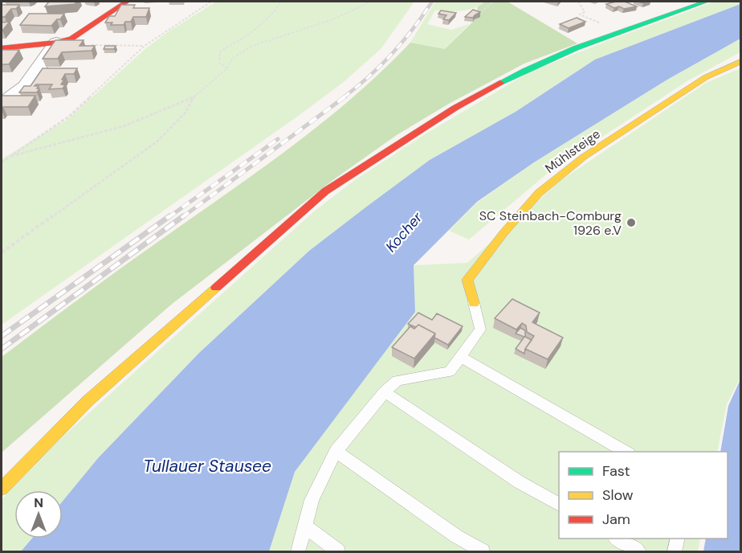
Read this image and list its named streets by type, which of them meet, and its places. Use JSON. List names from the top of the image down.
{
  "streets": {
    "street": ["Mühlsteige"]
  },
  "water": ["Kocher", "Tullauer Stausee"],
  "places": ["SC Steinbach-Comburg 1926 e.V"],
  "legend": ["Fast", "Slow", "Jam"],
  "north": "top"
}
